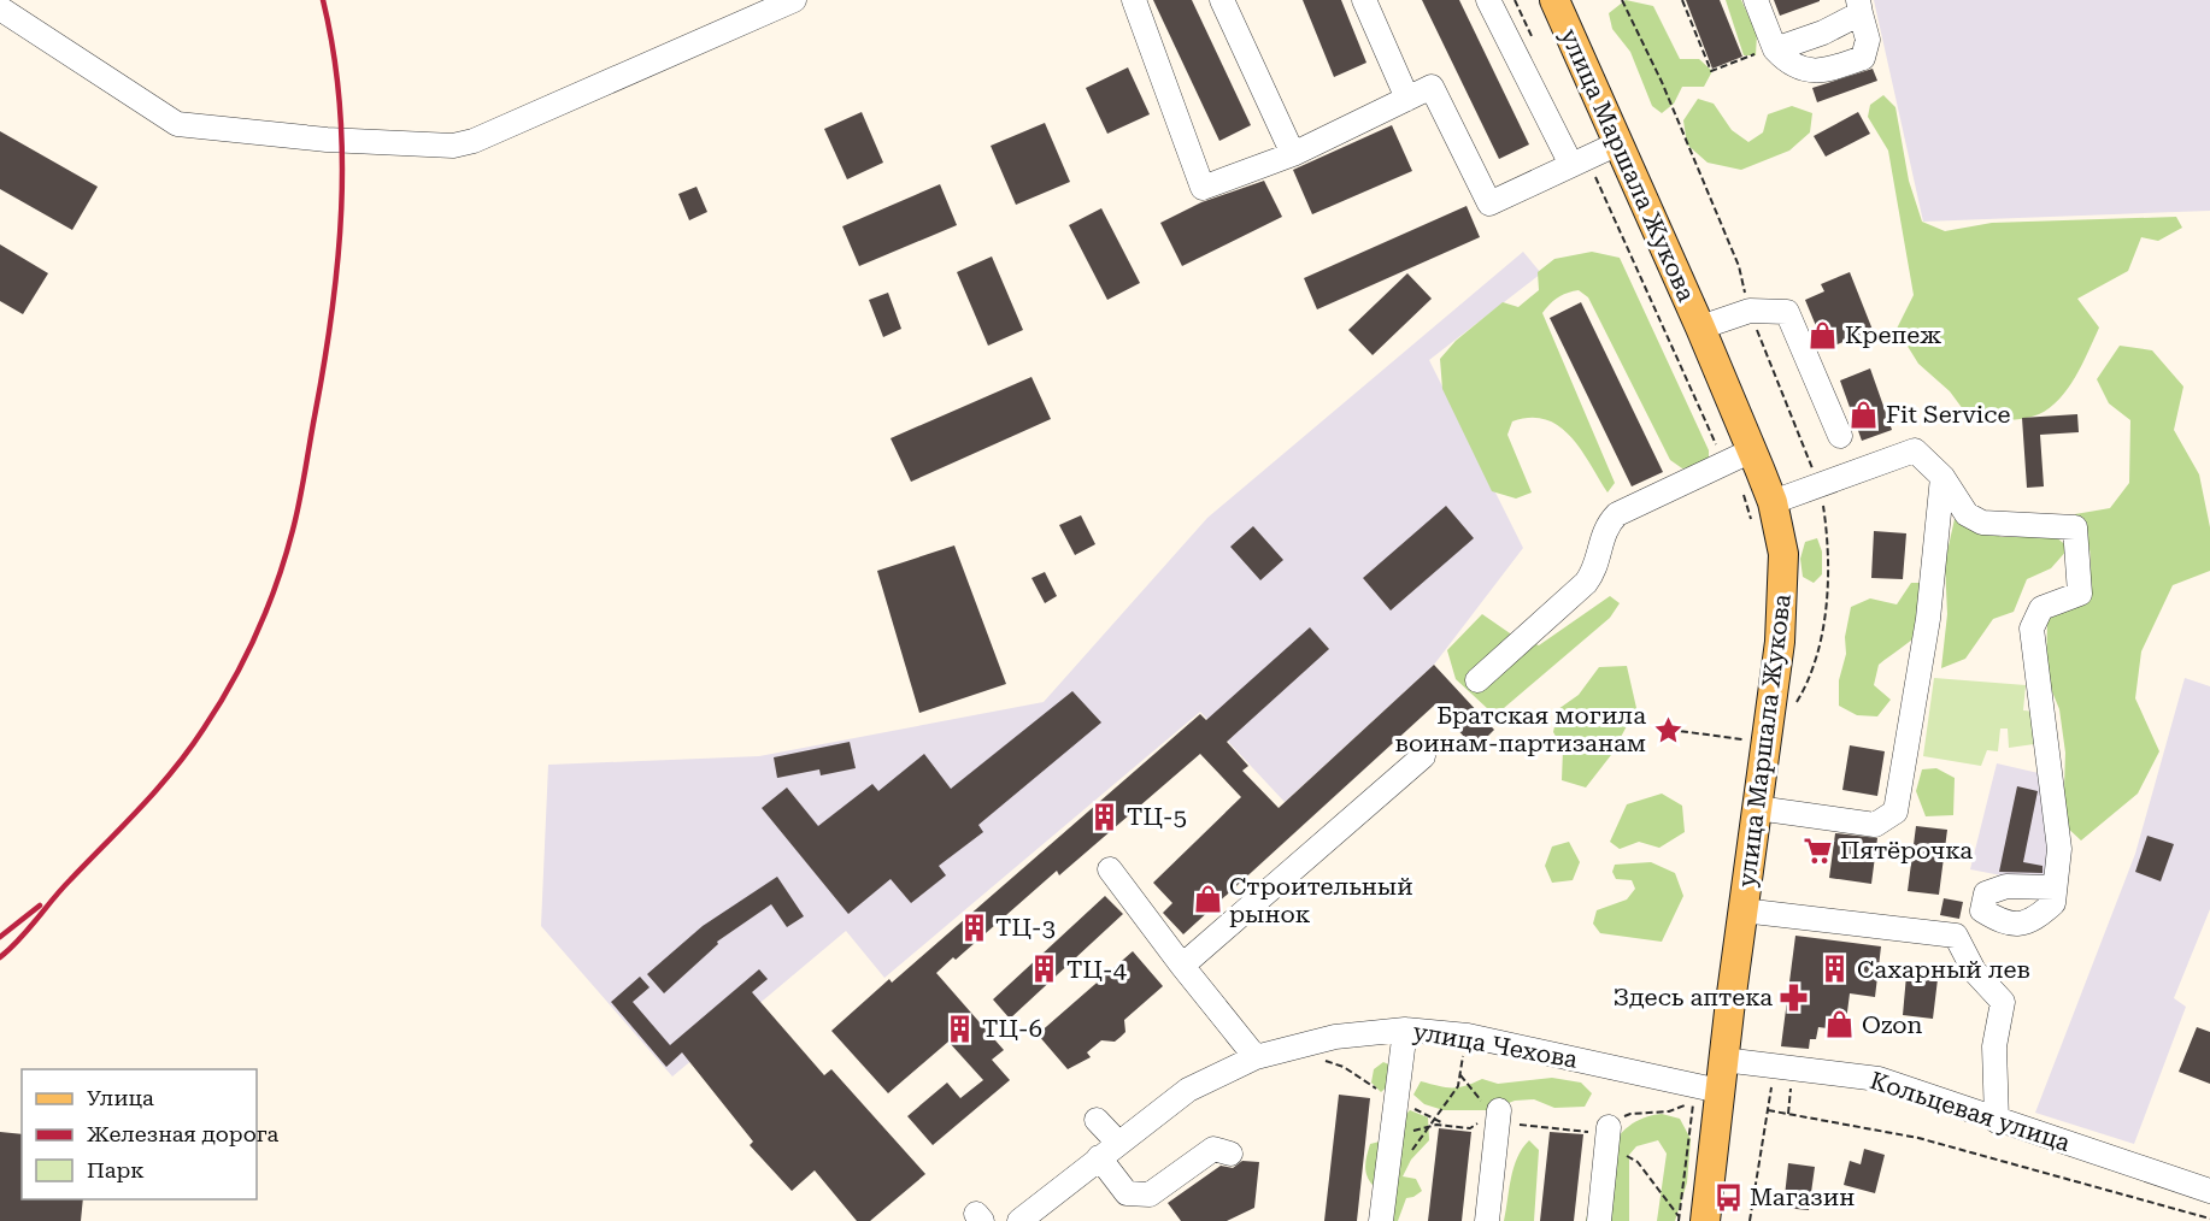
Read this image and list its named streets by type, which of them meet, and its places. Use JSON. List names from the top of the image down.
{
  "streets": {
    "main road": ["улица Маршала Жукова"],
    "street": ["улица Чехова", "Кольцевая улица"]
  },
  "crossings": [
    ["улица Маршала Жукова", "улица Чехова"],
    ["улица Маршала Жукова", "Кольцевая улица"]
  ],
  "places": {
    "shop": [
      "Крепеж",
      "Fit Service",
      "Строительный рынок",
      "Ozon"
    ],
    "place": ["Братская могила воинам-партизанам"],
    "building": [
      "ТЦ-5",
      "ТЦ-3",
      "ТЦ-4",
      "Сахарный лев",
      "ТЦ-6"
    ],
    "supermarket": ["Пятёрочка"],
    "pharmacy": ["Здесь аптека"],
    "bus stop": ["Магазин"]
  },
  "legend": ["Улица", "Железная дорога", "Парк"]
}
